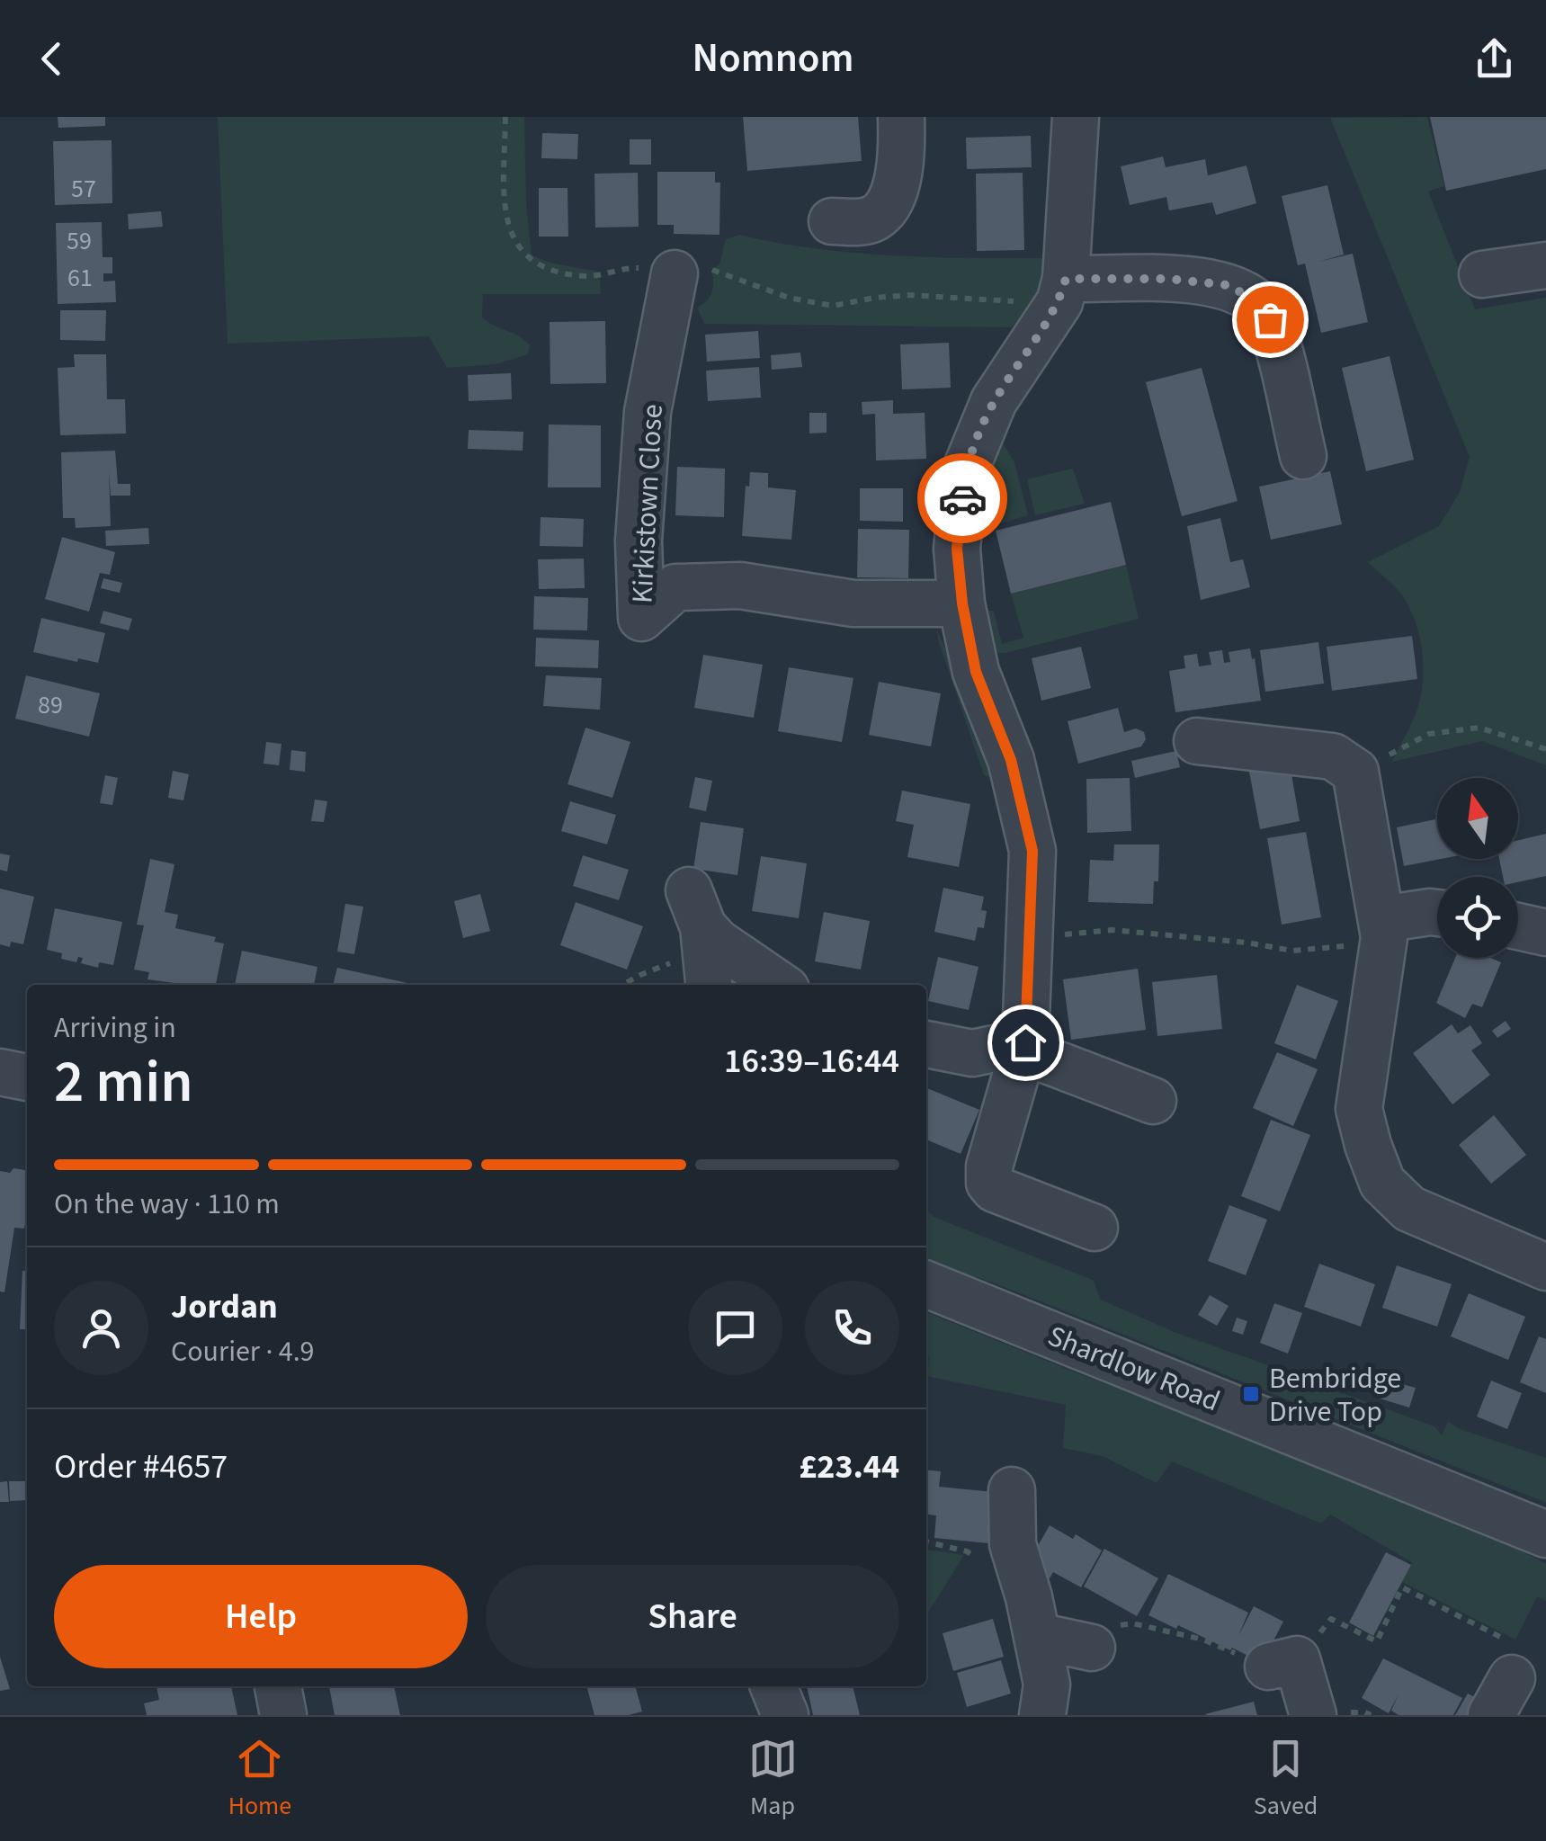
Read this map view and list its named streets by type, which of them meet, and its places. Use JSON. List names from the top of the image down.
{
  "streets": {
    "street": ["Kirkistown Close", "Shardlow Road"]
  },
  "places": {
    "transit": ["Bembridge Drive Top"]
  },
  "house_numbers": [
    "57",
    "59",
    "61",
    "89"
  ],
  "north": "top",
  "page": {
    "header": "Nomnom",
    "heading": ["2 min", "Arriving in", "16:39–16:44"],
    "panel": [
      "Jordan",
      "Courier · 4.9",
      "Order #4657",
      "£23.44"
    ],
    "bar": "On the way · 110 m",
    "buttons": ["Help", "Share"],
    "tabs": ["Home", "Map", "Saved"]
  }
}
